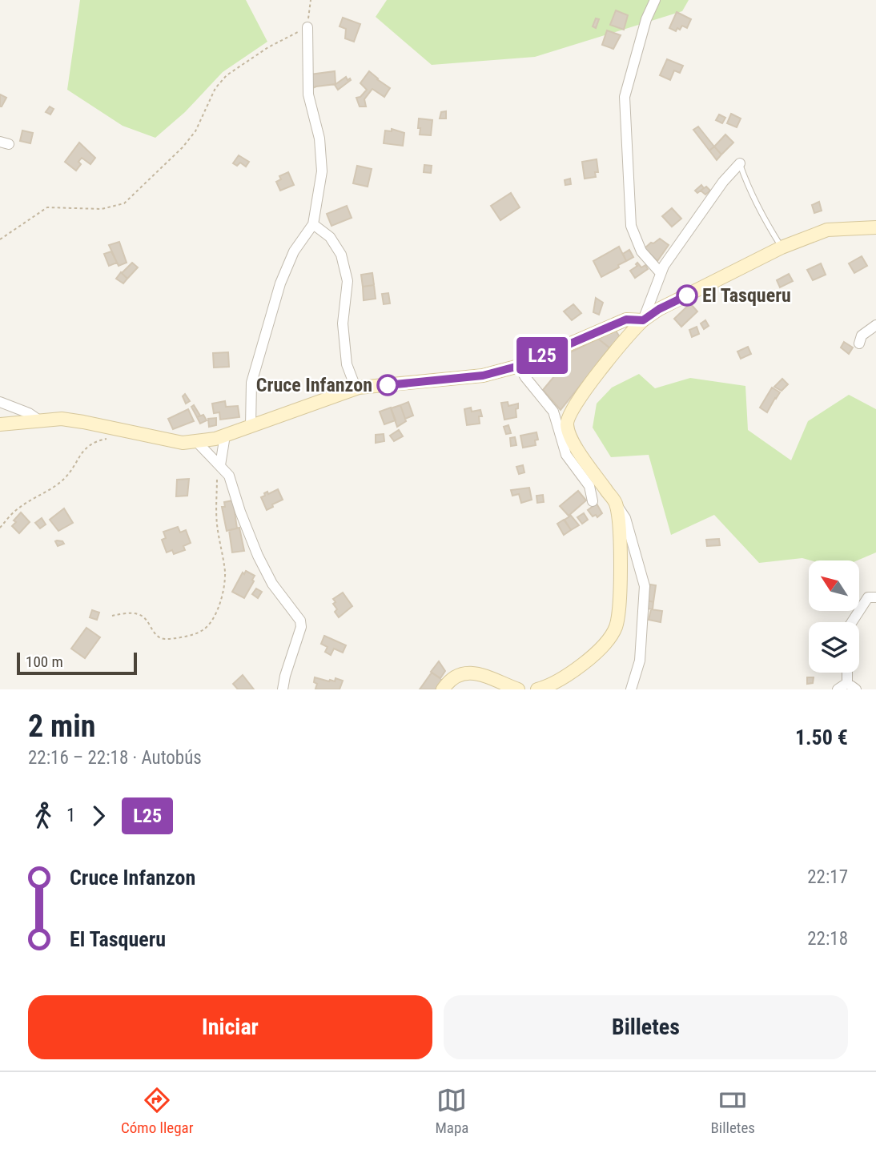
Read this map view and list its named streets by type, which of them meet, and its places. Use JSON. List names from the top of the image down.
{
  "places": ["El Tasqueru", "Cruce Infanzon"],
  "lines": ["bus line L25"],
  "scale_bar": "100 m",
  "north": "top left",
  "page": {
    "on_map": "L25",
    "scale": "100 m",
    "heading": ["2 min", "22:16 – 22:18 · Autobús", "1.50 €"],
    "legs": ["1", "L25"],
    "list": [
      {
        "name": "Cruce Infanzon",
        "value": "22:17"
      },
      {
        "name": "El Tasqueru",
        "value": "22:18"
      }
    ],
    "buttons": ["Iniciar", "Billetes"],
    "tabs": ["Cómo llegar", "Mapa", "Billetes"]
  }
}
